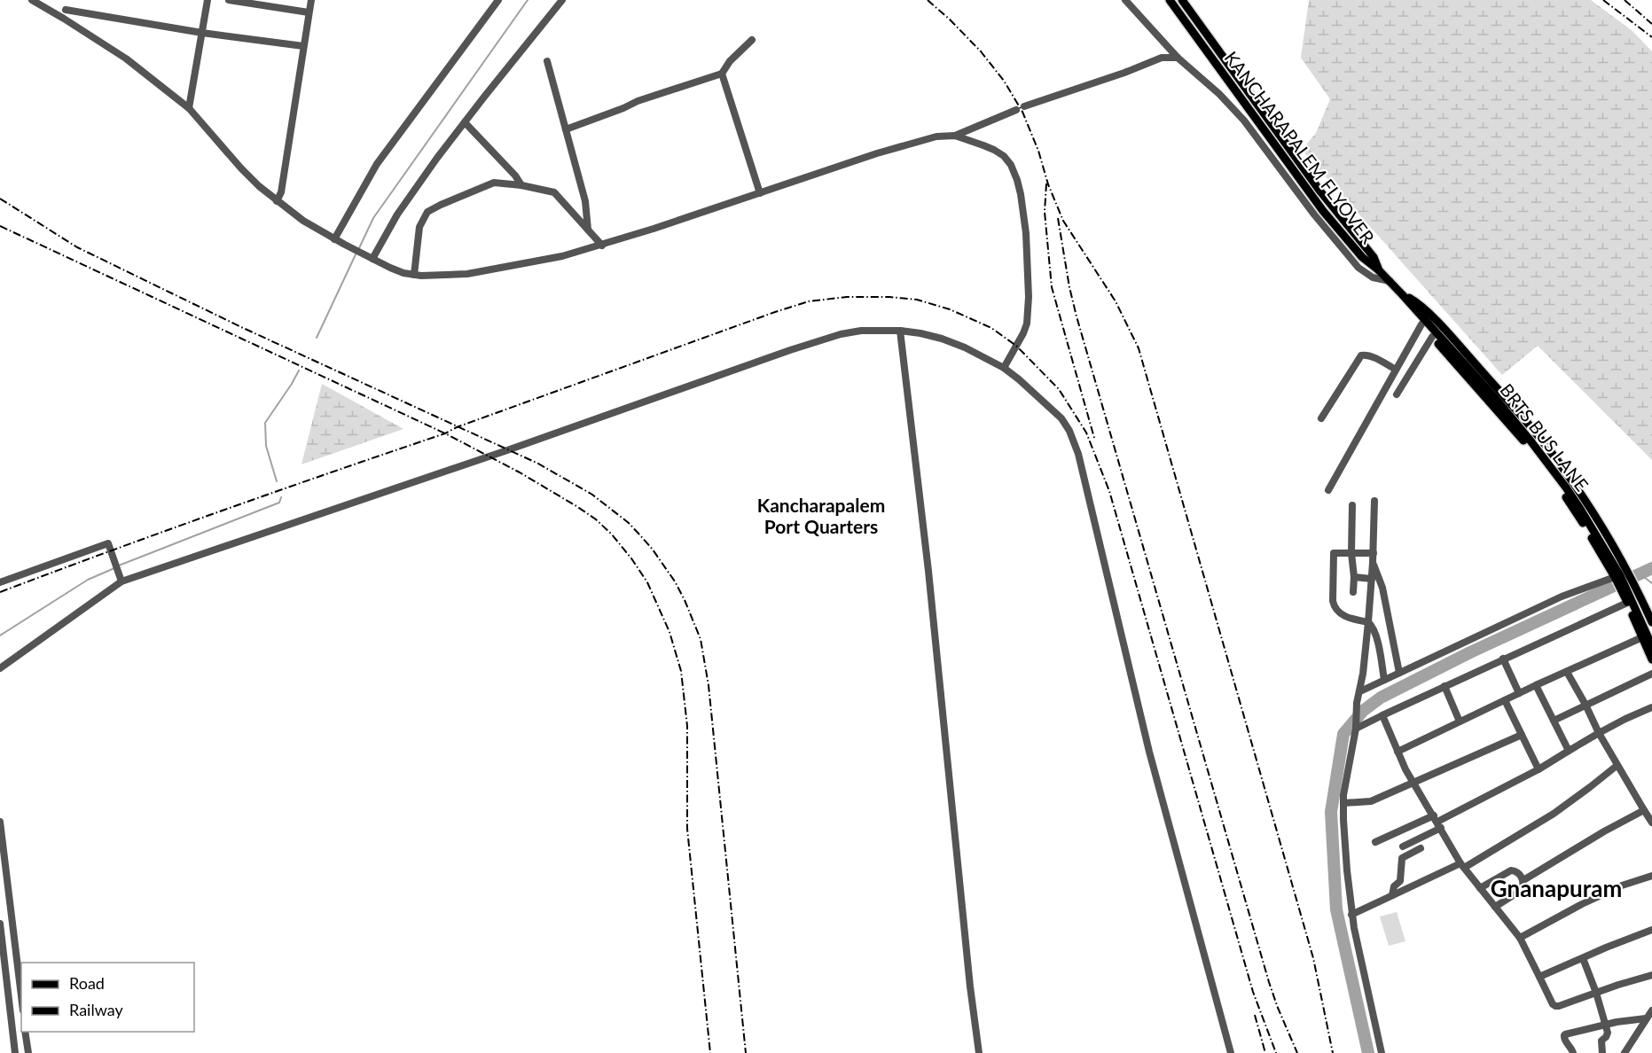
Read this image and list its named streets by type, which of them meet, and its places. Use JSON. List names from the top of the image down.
{
  "streets": {
    "main road": ["KANCHARAPALEM FLYOVER", "BRTS BUS LANE"]
  },
  "crossings": [
    ["KANCHARAPALEM FLYOVER", "BRTS BUS LANE"]
  ],
  "districts": ["Kancharapalem Port Quarters", "Gnanapuram"],
  "legend": ["Road", "Railway"]
}
